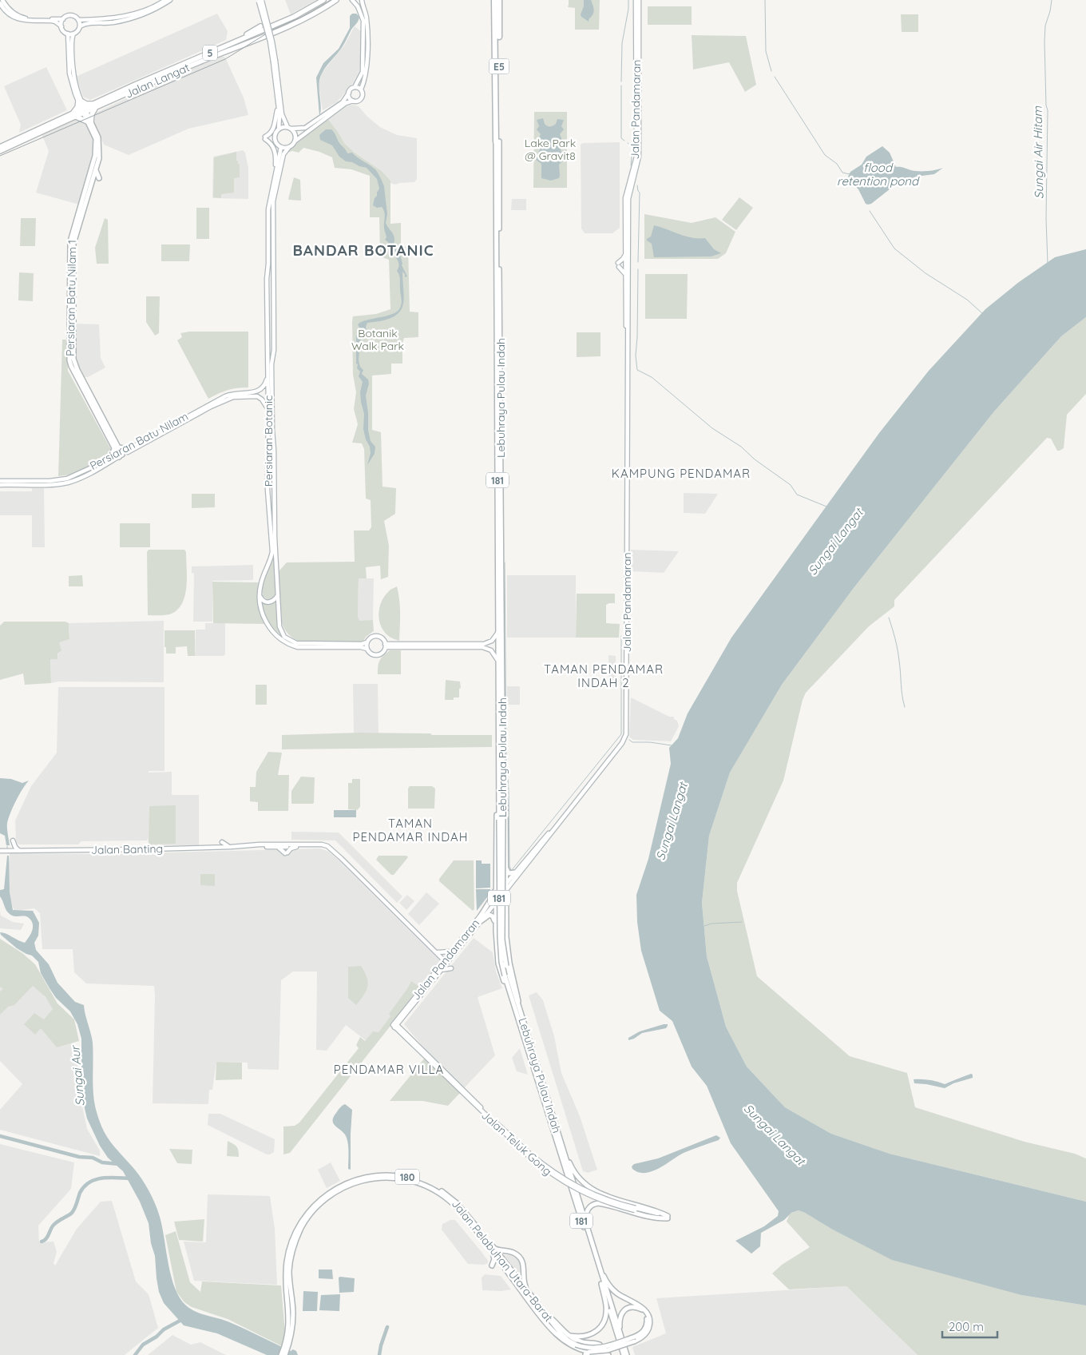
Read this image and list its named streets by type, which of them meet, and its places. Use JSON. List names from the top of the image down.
{
  "streets": {
    "highway": ["5", "E5", "Jalan Langat"],
    "main road": [
      "Jalan Pandamaran",
      "Persiaran Batu Nilam 1",
      "Lebuhraya Pulau Indah",
      "Persiaran Batu Nilam",
      "Persiaran Botanic",
      "181",
      "Jalan Banting",
      "Jalan Teluk Gong",
      "180",
      "Jalan Pelabuhan Utara-Barat"
    ]
  },
  "crossings": [
    ["5", "Jalan Langat"],
    ["E5", "Lebuhraya Pulau Indah"],
    ["Jalan Langat", "Persiaran Batu Nilam 1"],
    ["Jalan Pandamaran", "Jalan Banting"],
    ["Jalan Pandamaran", "Jalan Teluk Gong"],
    ["Persiaran Batu Nilam 1", "Persiaran Batu Nilam"],
    ["Persiaran Batu Nilam", "Persiaran Botanic"]
  ],
  "districts": [
    "BANDAR BOTANIC",
    "KAMPUNG PENDAMAR",
    "TAMAN PENDAMAR INDAH 2",
    "TAMAN PENDAMAR INDAH",
    "PENDAMAR VILLA"
  ],
  "water": [
    "Sungai Air Hitam",
    "flood retention pond",
    "Sungai Langat",
    "Sungai Aur"
  ],
  "parks": ["Lake Park @ Gravit8", "Botanik Walk Park"],
  "scale_bar": "200 m"
}
